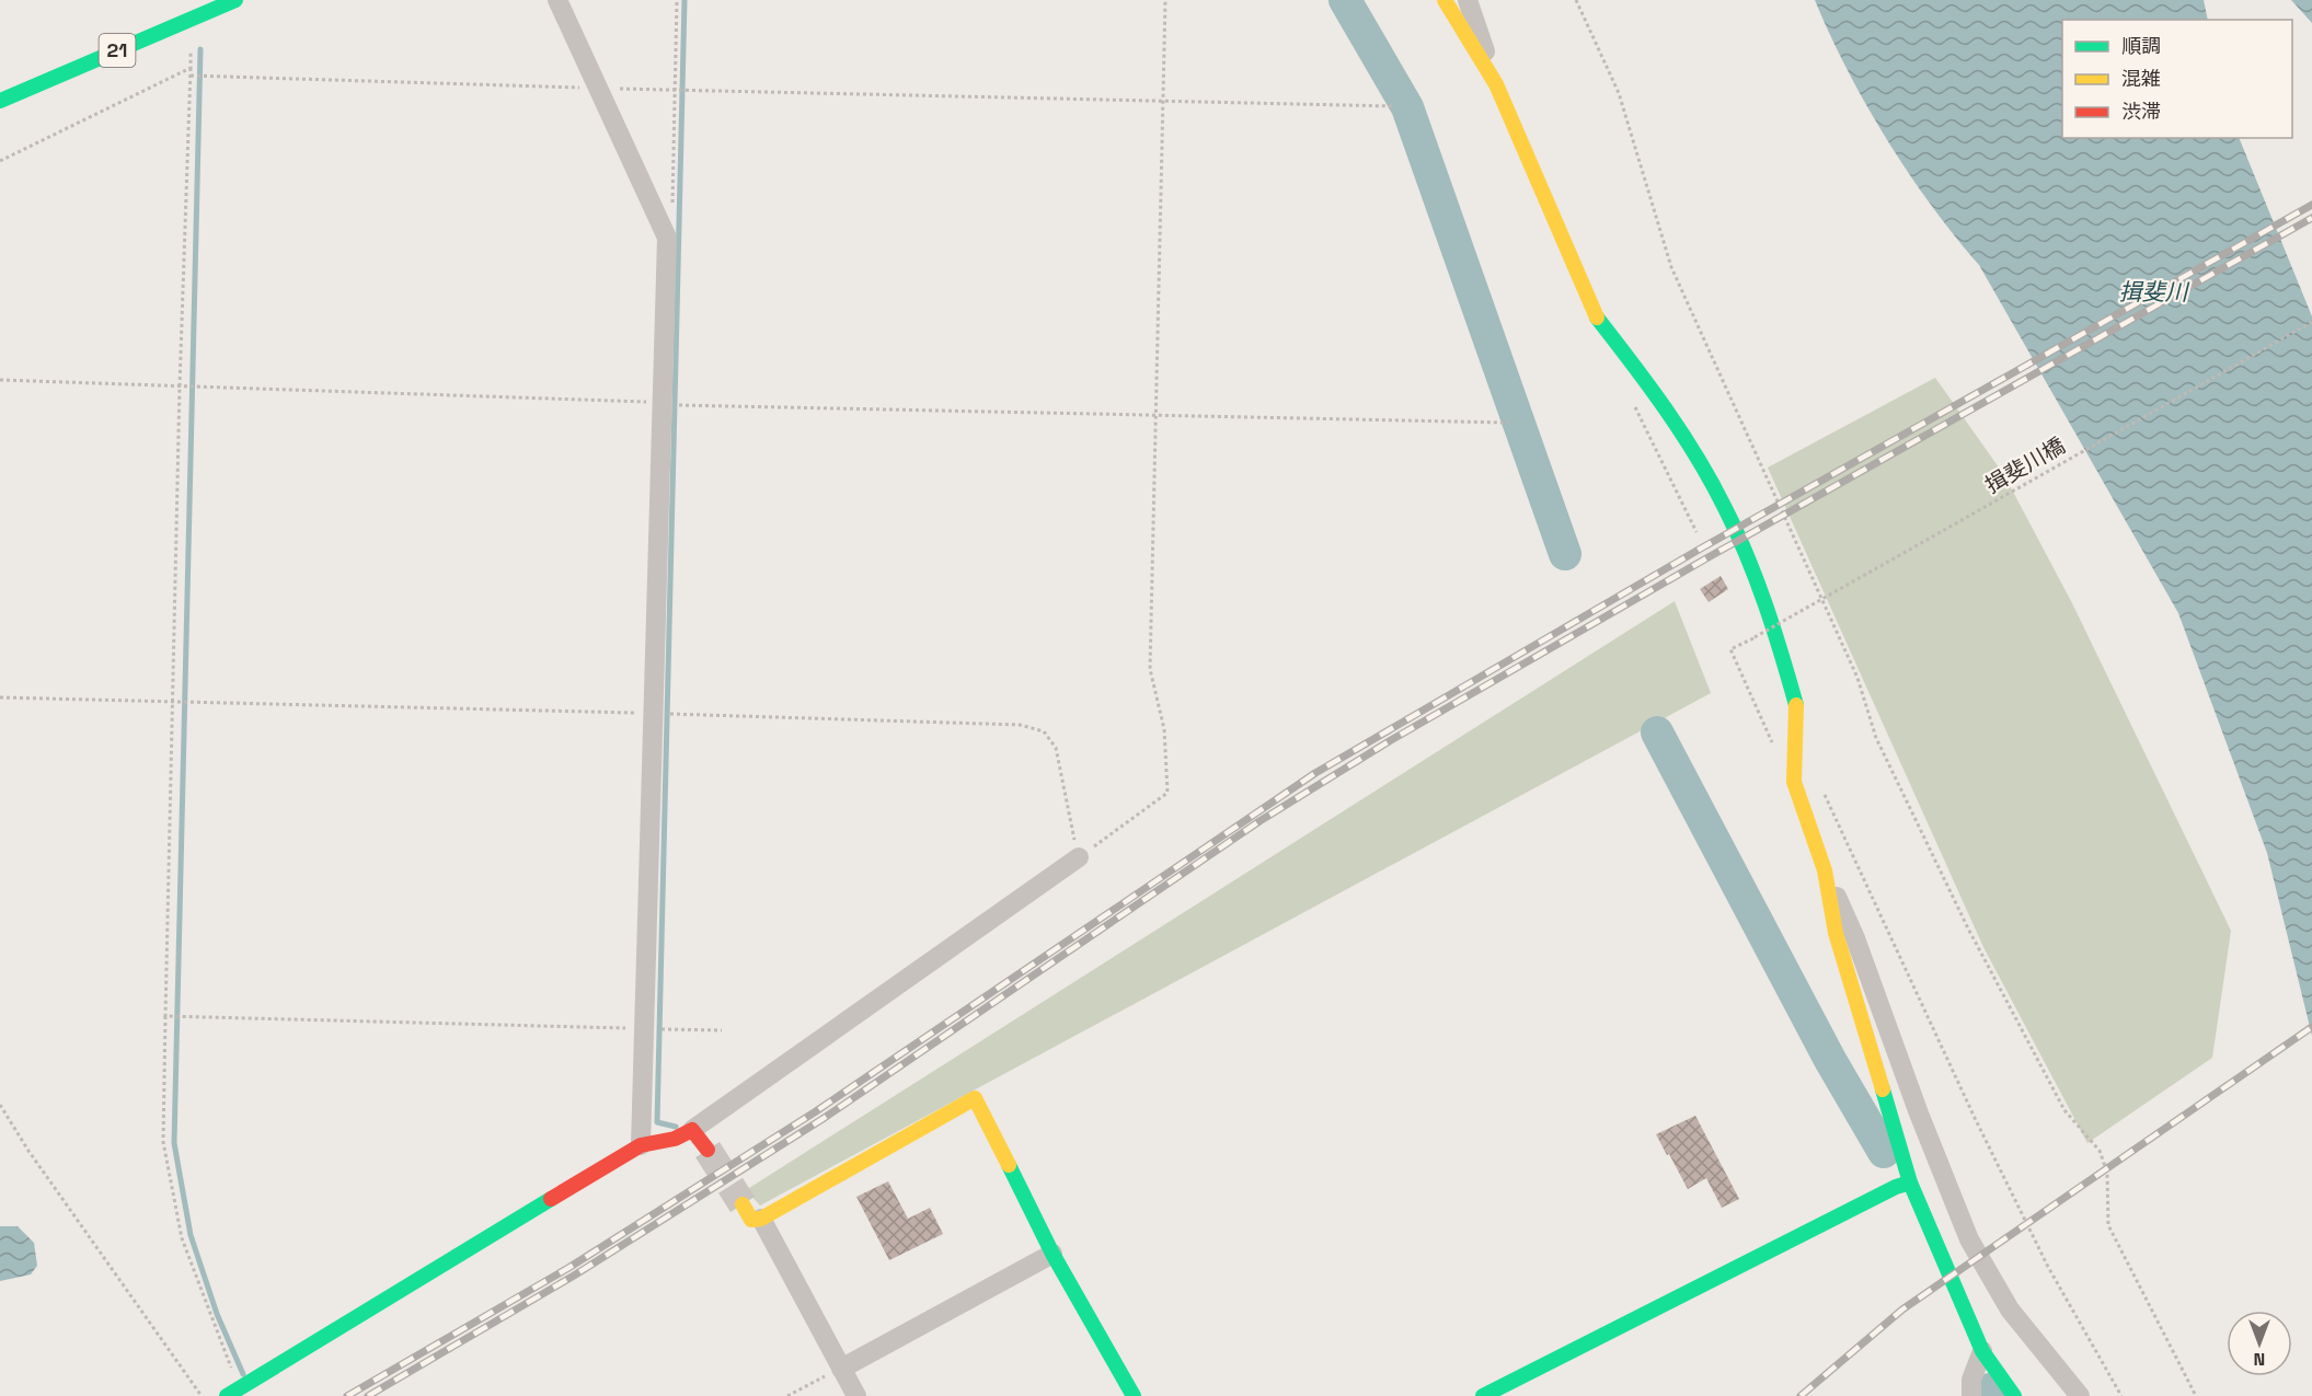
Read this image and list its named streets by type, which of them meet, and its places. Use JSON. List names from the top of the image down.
{
  "streets": {
    "main road": ["21"],
    "path": ["揖斐川橋"]
  },
  "water": ["揖斐川"],
  "legend": ["順調", "混雑", "渋滞"],
  "north": "bottom"
}
